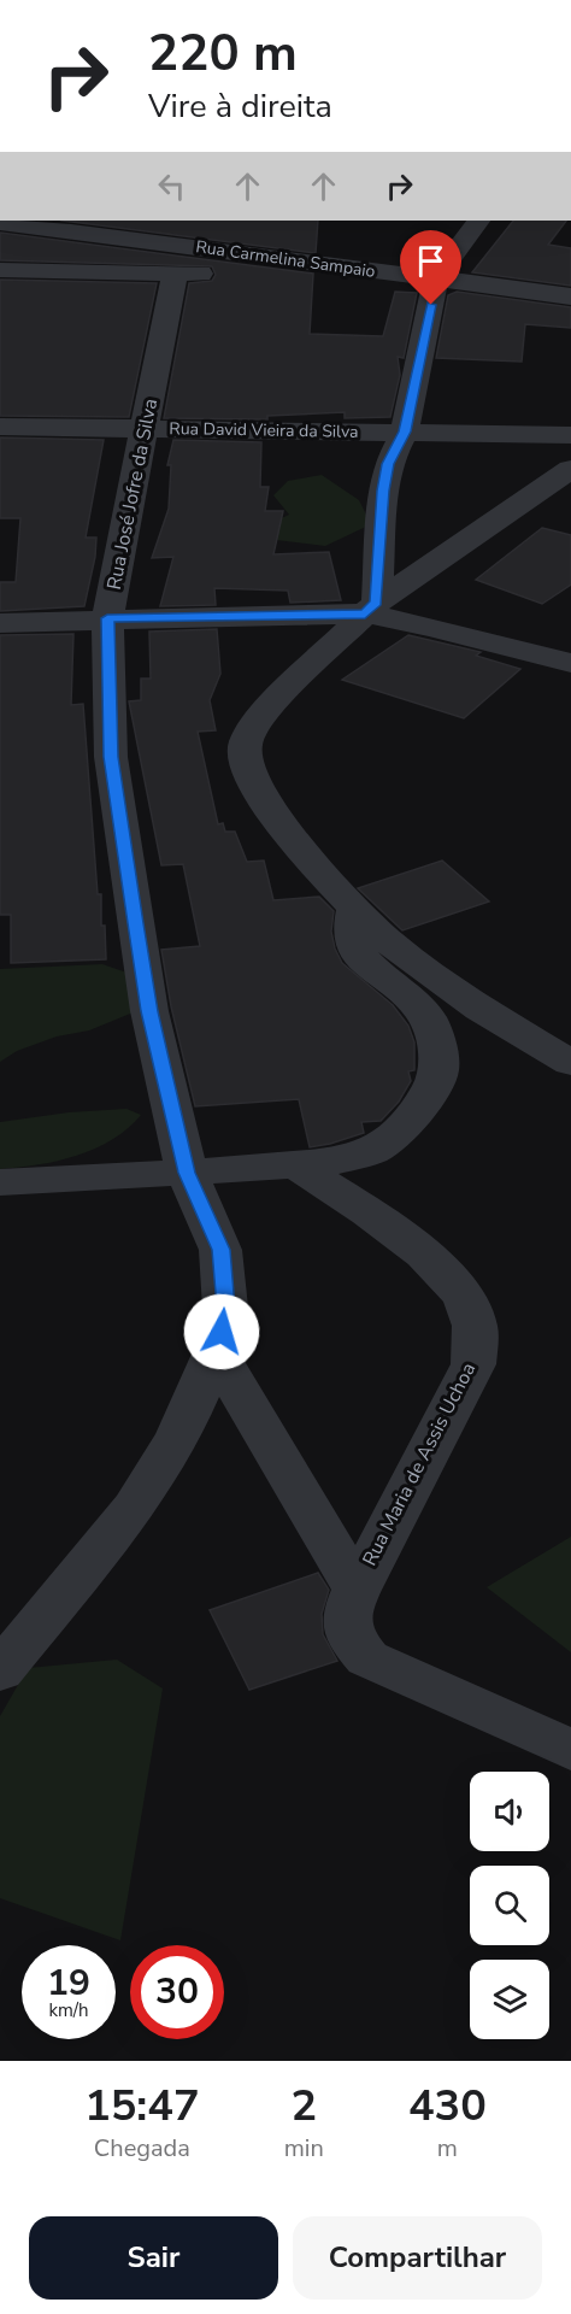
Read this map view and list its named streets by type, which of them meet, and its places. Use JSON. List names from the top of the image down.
{
  "streets": {
    "street": [
      "Rua Carmelina Sampaio",
      "Rua David Vieira da Silva",
      "Rua José Jofre da Silva",
      "Rua Maria de Assis Uchoa"
    ]
  },
  "crossings": [
    ["Rua David Vieira da Silva", "Rua José Jofre da Silva"]
  ],
  "page": {
    "turn": ["220 m", "Vire à direita"],
    "speed": "19 km/h",
    "limit": "30",
    "eta": [
      "15:47",
      "Chegada",
      "2",
      "min",
      "430",
      "m"
    ],
    "buttons": ["Sair", "Compartilhar"]
  }
}
